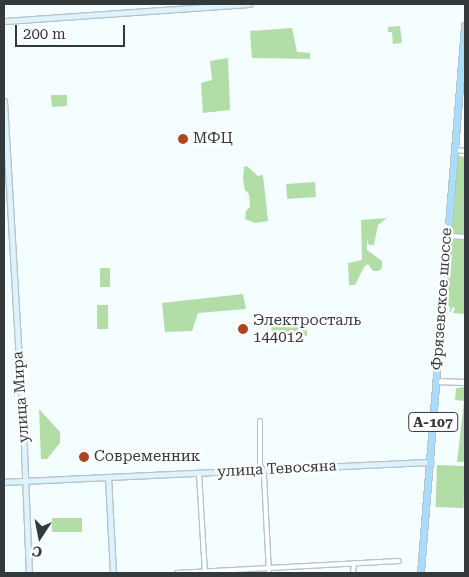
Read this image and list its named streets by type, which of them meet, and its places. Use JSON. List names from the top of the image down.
{
  "streets": {
    "highway": ["Фрязевское шоссе", "А-107"],
    "main road": ["улица Мира", "улица Тевосяна"]
  },
  "crossings": [
    ["Фрязевское шоссе", "улица Тевосяна"],
    ["улица Мира", "улица Тевосяна"]
  ],
  "places": ["МФЦ", "Электросталь 144012", "Современник"],
  "scale_bar": "200 m",
  "north": "bottom"
}
